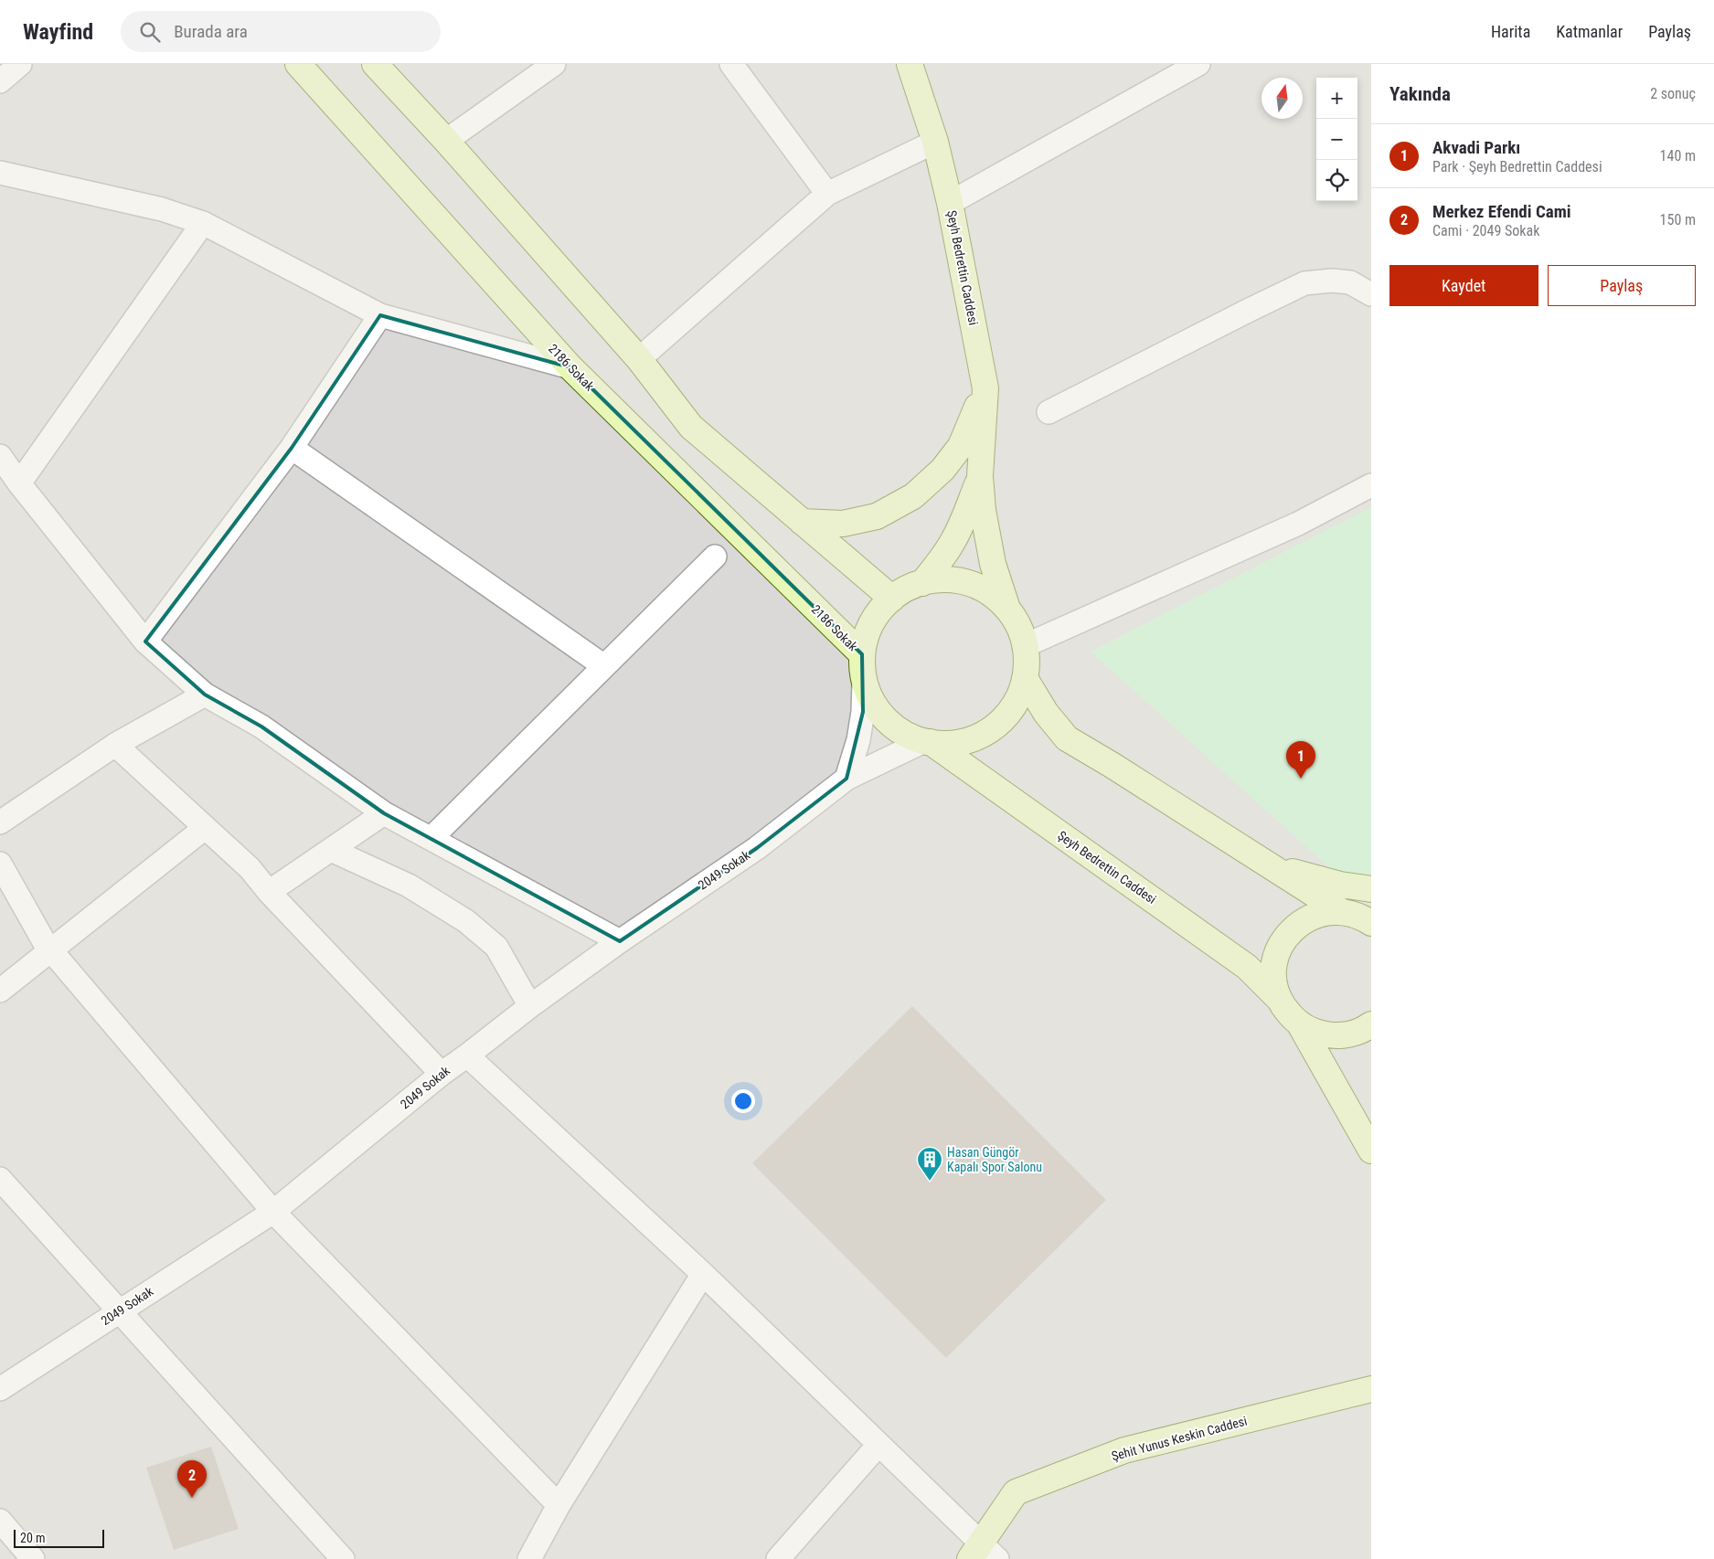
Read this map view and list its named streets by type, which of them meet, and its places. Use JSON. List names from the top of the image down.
{
  "streets": {
    "main road": ["Şeyh Bedrettin Caddesi", "2186 Sokak", "Şehit Yunus Keskin Caddesi"],
    "street": ["2049 Sokak"]
  },
  "crossings": [
    ["Şeyh Bedrettin Caddesi", "2049 Sokak"]
  ],
  "places": {
    "building": ["Hasan Güngör Kapalı Spor Salonu"]
  },
  "scale_bar": "20 m",
  "north": "top",
  "page": {
    "header": "Wayfind",
    "search": "Burada ara",
    "nav": ["Harita", "Katmanlar", "Paylaş"],
    "heading": ["Yakında", "2 sonuç"],
    "map_buttons": ["+", "−"],
    "list": [
      {
        "mark": "1",
        "name": "Akvadi Parkı",
        "note": "Park · Şeyh Bedrettin Caddesi",
        "value": "140 m"
      },
      {
        "mark": "2",
        "name": "Merkez Efendi Cami",
        "note": "Cami · 2049 Sokak",
        "value": "150 m"
      }
    ],
    "buttons": ["Kaydet", "Paylaş"],
    "pins": ["1", "2"],
    "scale": "20 m"
  }
}
